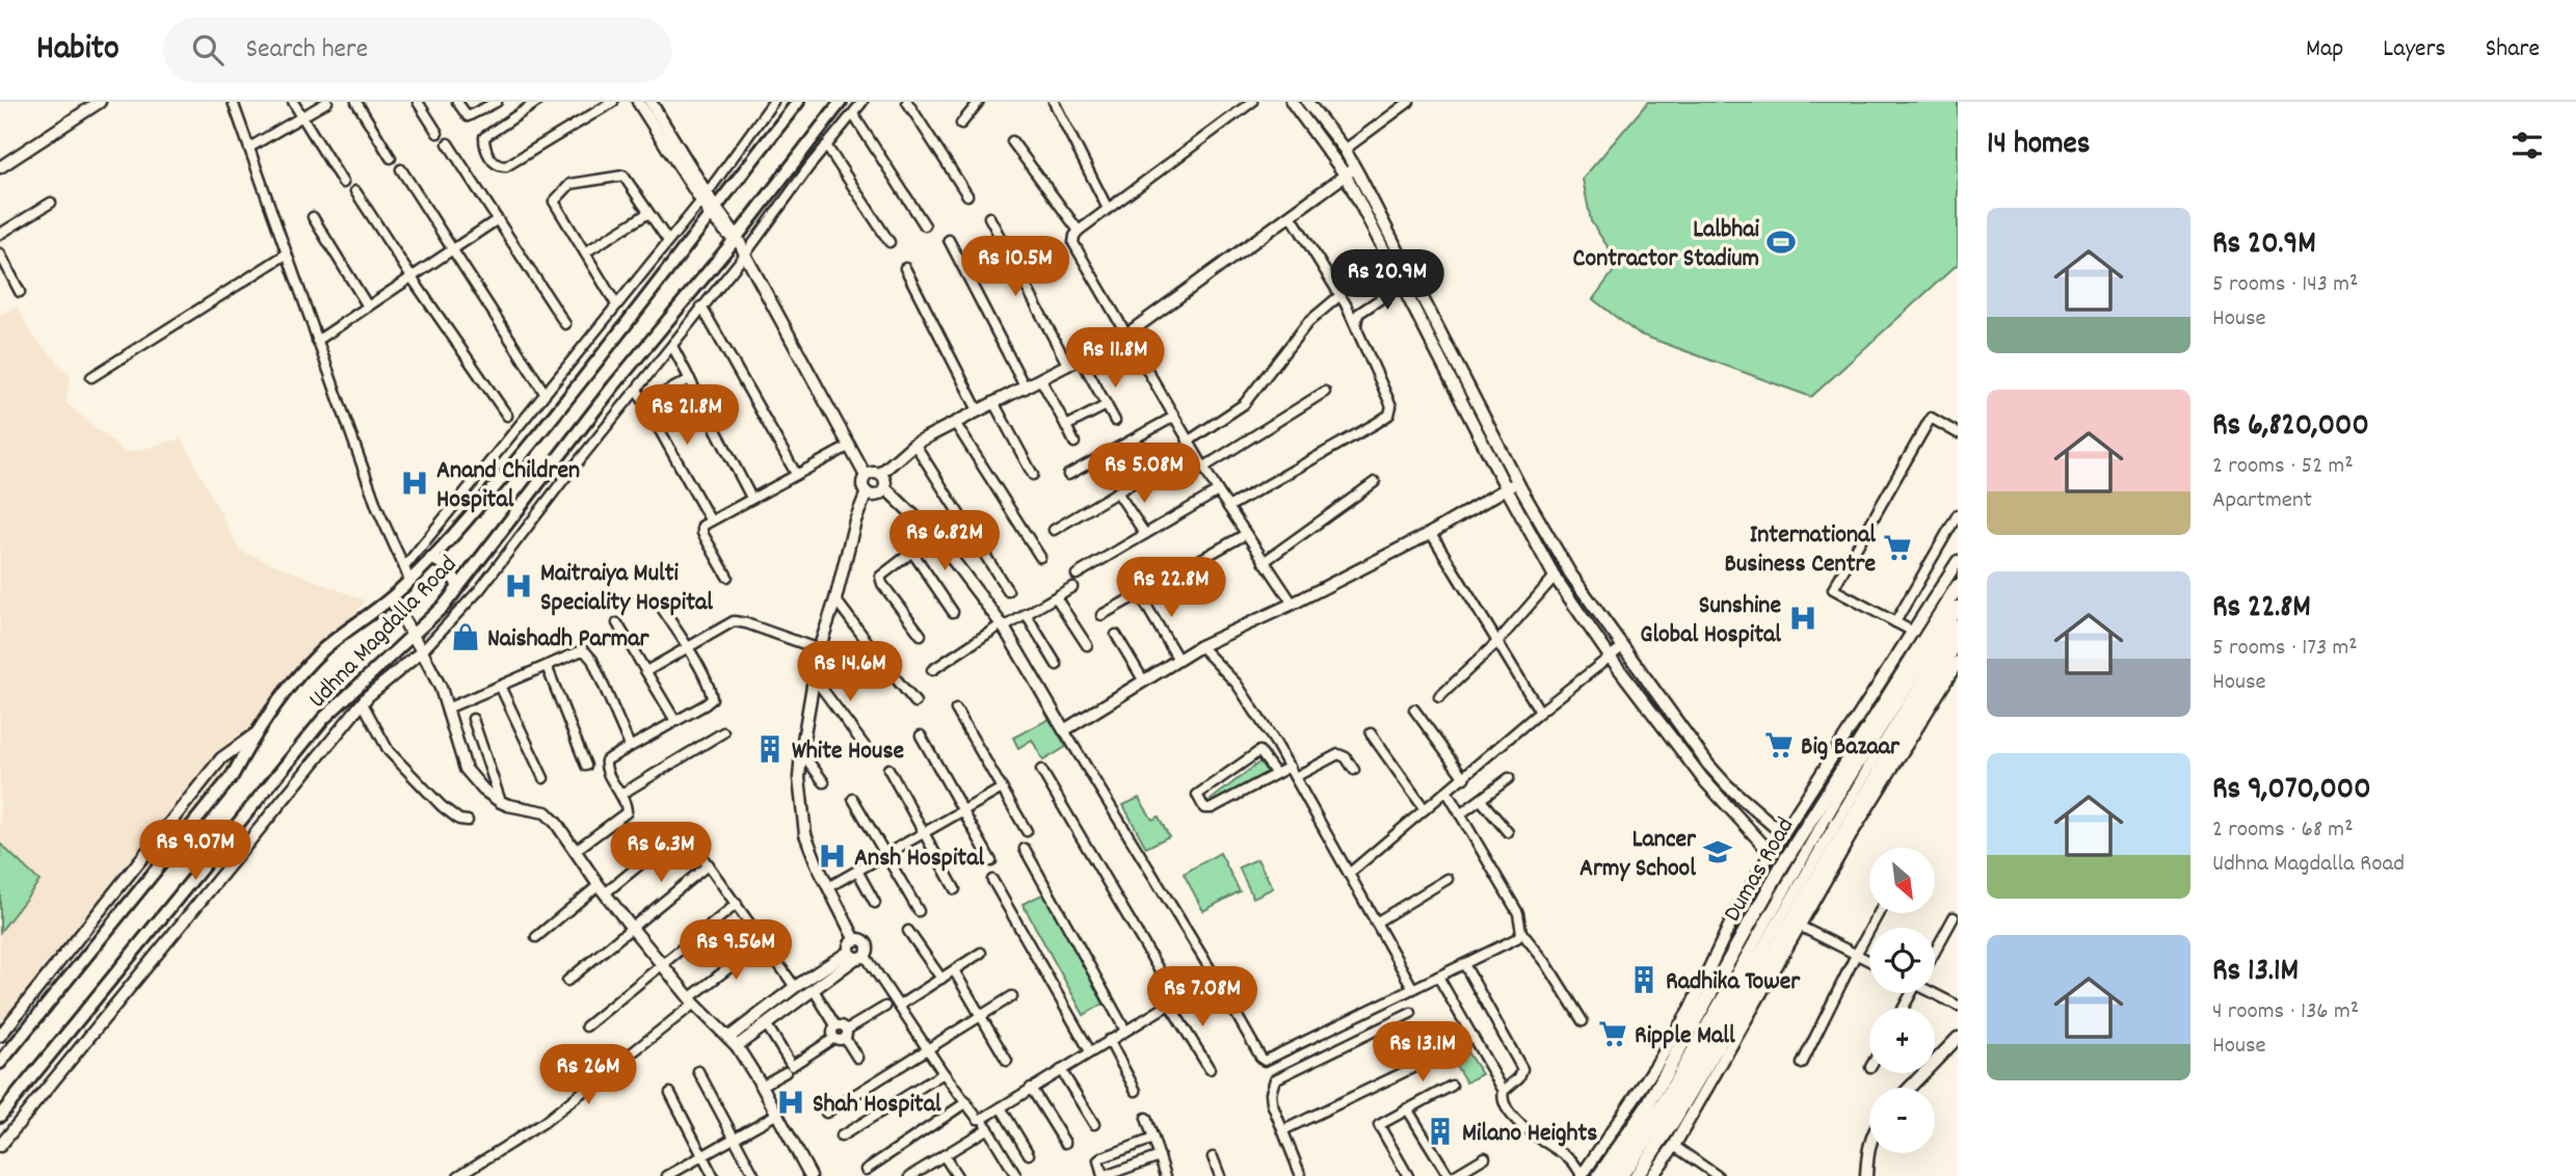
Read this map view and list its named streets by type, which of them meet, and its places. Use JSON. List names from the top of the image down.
{
  "streets": {
    "main road": ["Udhna Magdalla Road", "Dumas Road"]
  },
  "places": {
    "sports": ["Lalbhai Contractor Stadium"],
    "hospital": [
      "Anand Children Hospital",
      "Maitraiya Multi Speciality Hospital",
      "Sunshine Global Hospital",
      "Ansh Hospital",
      "Shah Hospital"
    ],
    "supermarket": ["International Business Centre", "Big Bazaar", "Ripple Mall"],
    "shop": ["Naishadh Parmar"],
    "building": ["White House", "Radhika Tower", "Milano Heights"],
    "school or university": ["Lancer Army School"]
  },
  "north": "bottom right",
  "page": {
    "header": "Habito",
    "search": "Search here",
    "nav": ["Map", "Layers", "Share"],
    "heading": "14 homes",
    "list": [
      {
        "name": "Rs 20.9M",
        "note": "5 rooms · 143 m² · House"
      },
      {
        "name": "Rs 6,820,000",
        "note": "2 rooms · 52 m² · Apartment"
      },
      {
        "name": "Rs 22.8M",
        "note": "5 rooms · 173 m² · House"
      },
      {
        "name": "Rs 9,070,000",
        "note": "2 rooms · 68 m² · Udhna Magdalla Road"
      },
      {
        "name": "Rs 13.1M",
        "note": "4 rooms · 136 m² · House"
      }
    ],
    "price": [
      "Rs 10.5M",
      "Rs 20.9M",
      "Rs 11.8M",
      "Rs 21.8M",
      "Rs 5.08M",
      "Rs 6.82M",
      "Rs 22.8M",
      "Rs 14.6M",
      "Rs 9.07M",
      "Rs 6.3M",
      "Rs 9.56M",
      "Rs 7.08M",
      "Rs 13.1M",
      "Rs 26M"
    ],
    "map_buttons": ["+", "−"]
  }
}
